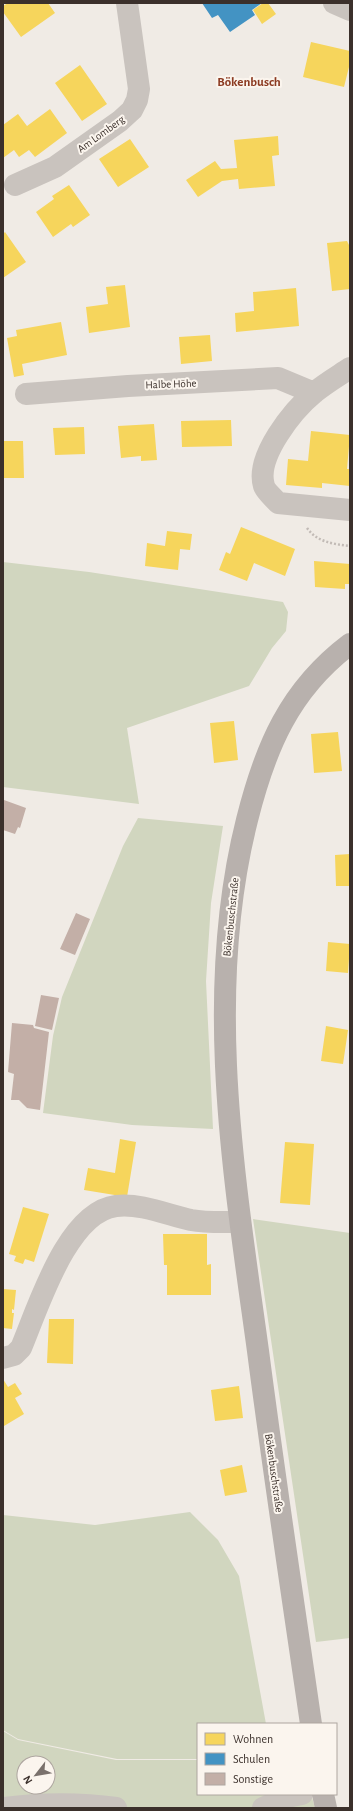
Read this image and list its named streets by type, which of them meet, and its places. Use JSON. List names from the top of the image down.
{
  "streets": {
    "main road": ["Bökenbuschstraße"],
    "street": ["Am Lomberg", "Halbe Höhe"]
  },
  "districts": ["Bökenbusch"],
  "legend": ["Wohnen", "Schulen", "Sonstige"],
  "north": "bottom left"
}
